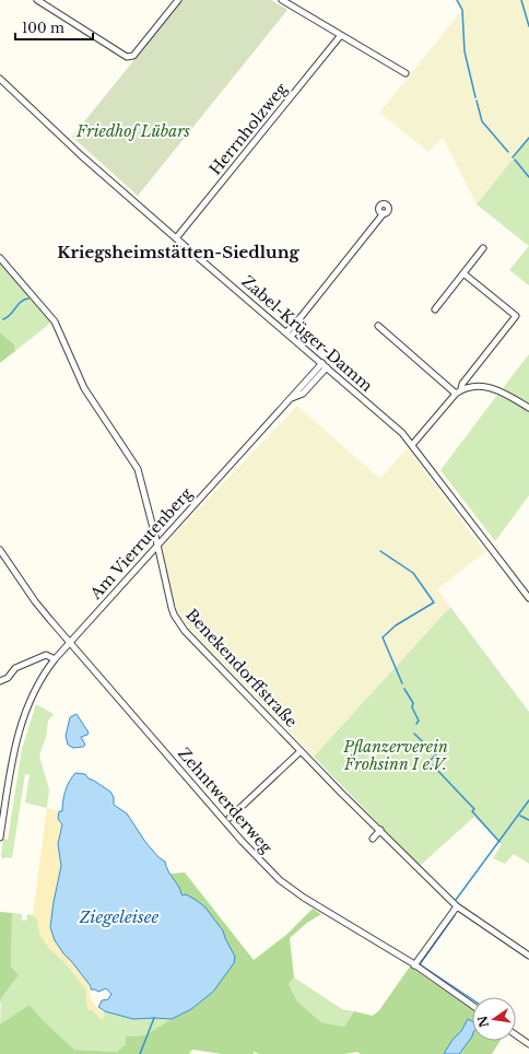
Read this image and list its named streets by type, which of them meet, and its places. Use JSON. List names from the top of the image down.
{
  "streets": {
    "street": [
      "Herrnholzweg",
      "Zabel-Krüger-Damm",
      "Am Vierrutenberg",
      "Benekendorffstraße",
      "Zehntwerderweg"
    ]
  },
  "crossings": [
    ["Herrnholzweg", "Zabel-Krüger-Damm"],
    ["Zabel-Krüger-Damm", "Am Vierrutenberg"],
    ["Am Vierrutenberg", "Benekendorffstraße"],
    ["Am Vierrutenberg", "Zehntwerderweg"]
  ],
  "districts": ["Kriegsheimstätten-Siedlung"],
  "water": ["Ziegeleisee"],
  "parks": ["Friedhof Lübars", "Pflanzerverein Frohsinn I e.V."],
  "scale_bar": "100 m",
  "north": "left"
}
